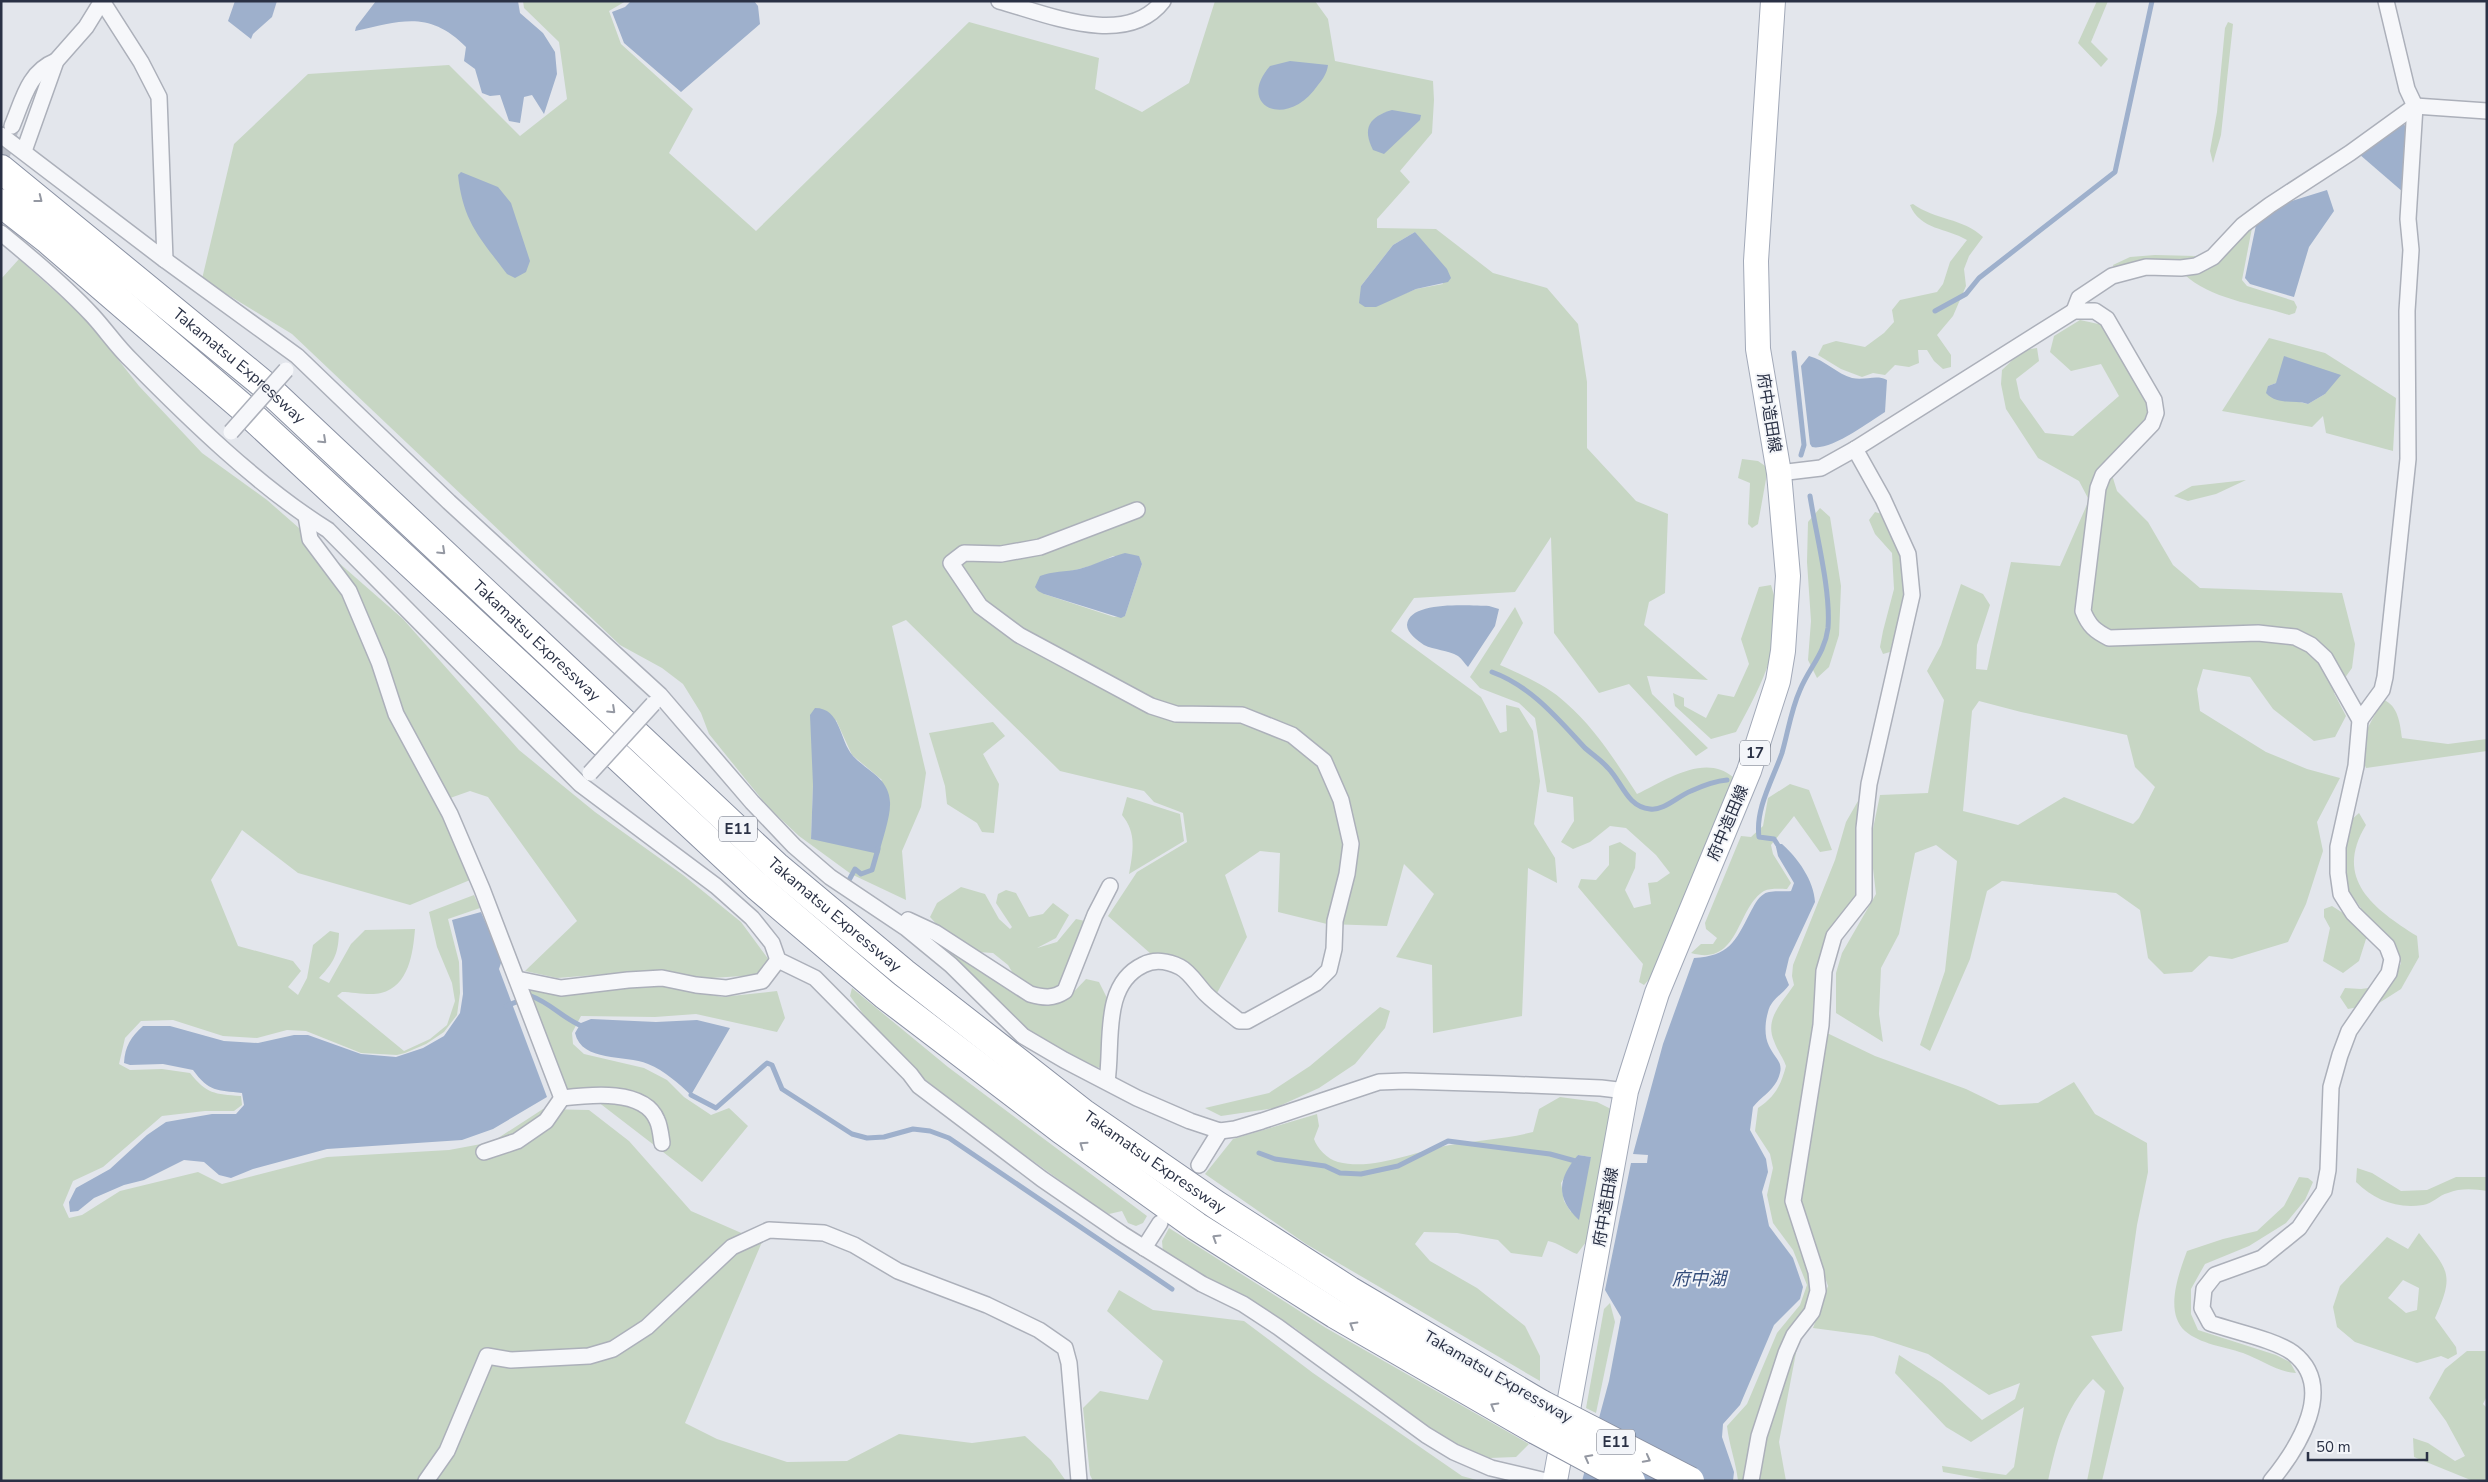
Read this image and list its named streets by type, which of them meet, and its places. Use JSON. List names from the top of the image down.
{
  "streets": {
    "highway": ["Takamatsu Expressway", "E11"],
    "main road": ["府中造田線", "17"]
  },
  "water": ["府中湖"],
  "scale_bar": "50 m"
}
